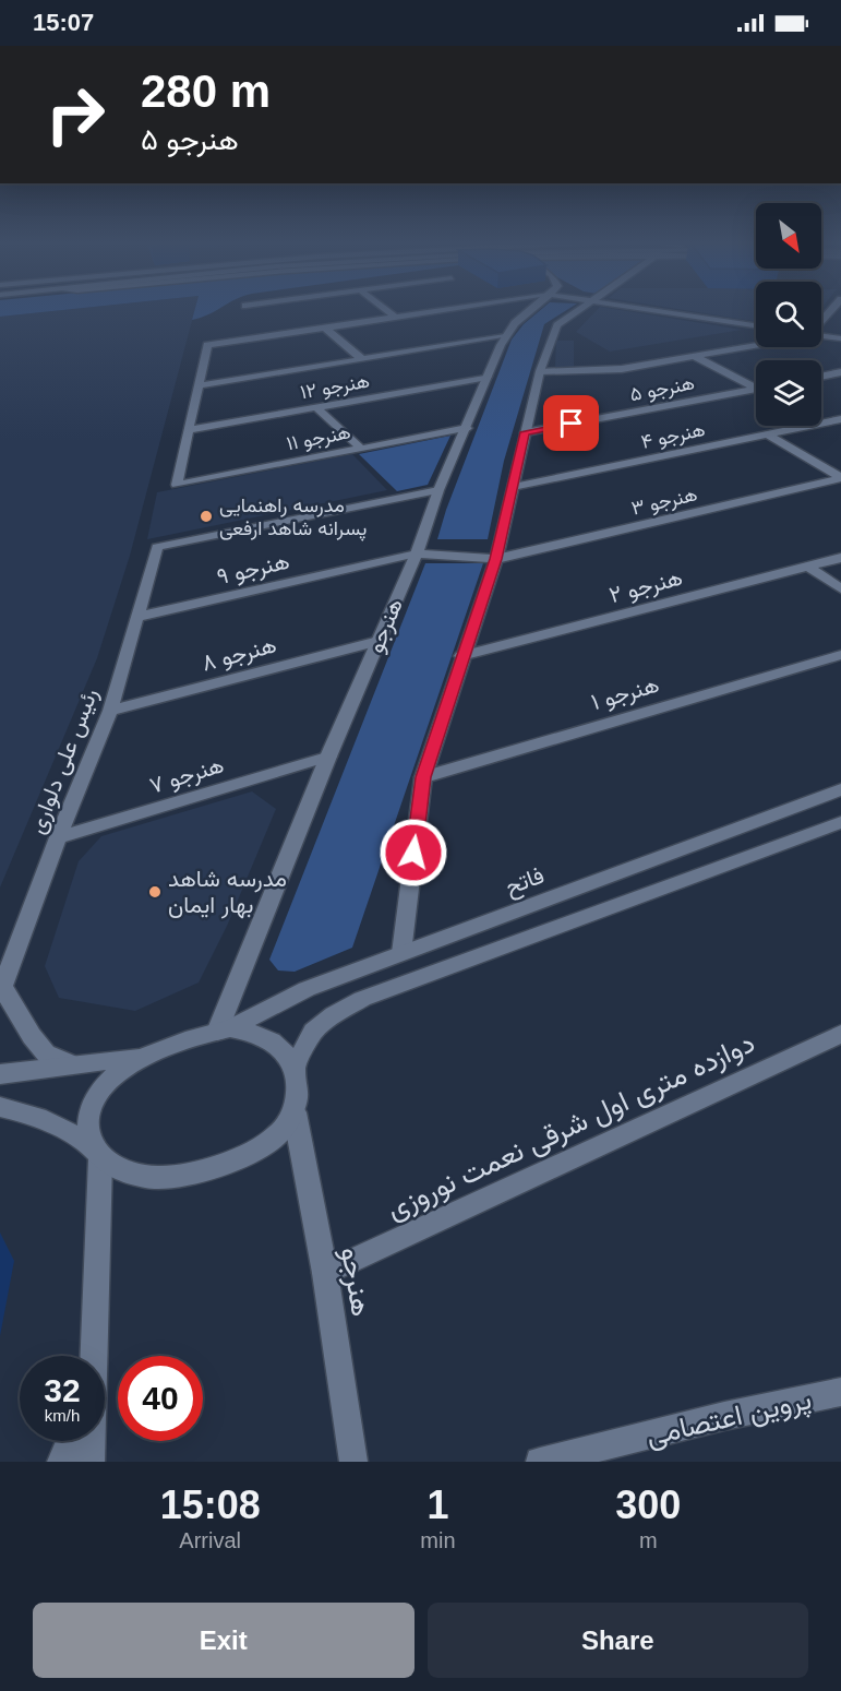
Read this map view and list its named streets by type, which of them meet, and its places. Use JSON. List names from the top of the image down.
{
  "streets": {
    "street": [
      "هنرجو ۱۲",
      "هنرجو ۵",
      "هنرجو ۴",
      "هنرجو ۱۱",
      "هنرجو ۳",
      "هنرجو ۹",
      "هنرجو ۲",
      "هنرجو",
      "هنرجو ۸",
      "هنرجو ۱",
      "رئیس علی دلواری",
      "هنرجو ۷",
      "فاتح",
      "دوازده متری اول شرقی نعمت نوروزی",
      "پروین اعتصامی"
    ]
  },
  "crossings": [
    ["هنرجو ۱۲", "هنرجو ۱۱"],
    ["هنرجو ۱۲", "هنرجو"],
    ["هنرجو ۱۱", "هنرجو"],
    ["هنرجو ۳", "هنرجو ۹"],
    ["هنرجو ۳", "هنرجو"],
    ["هنرجو ۹", "هنرجو"],
    ["هنرجو ۹", "رئیس علی دلواری"],
    ["هنرجو", "هنرجو ۸"],
    ["هنرجو", "رئیس علی دلواری"],
    ["هنرجو", "هنرجو ۷"],
    ["هنرجو", "فاتح"],
    ["هنرجو", "دوازده متری اول شرقی نعمت نوروزی"],
    ["هنرجو ۸", "رئیس علی دلواری"],
    ["رئیس علی دلواری", "هنرجو ۷"]
  ],
  "places": ["مدرسه راهنمایی پسرانه شاهد ارفعی", "مدرسه شاهد بهار ایمان"],
  "north": "bottom right",
  "page": {
    "status": "15:07",
    "turn": ["280 m", "هنرجو ۵"],
    "speed": "32 km/h",
    "limit": "40",
    "eta": [
      "15:08",
      "Arrival",
      "1",
      "min",
      "300",
      "m"
    ],
    "buttons": ["Exit", "Share"]
  }
}
